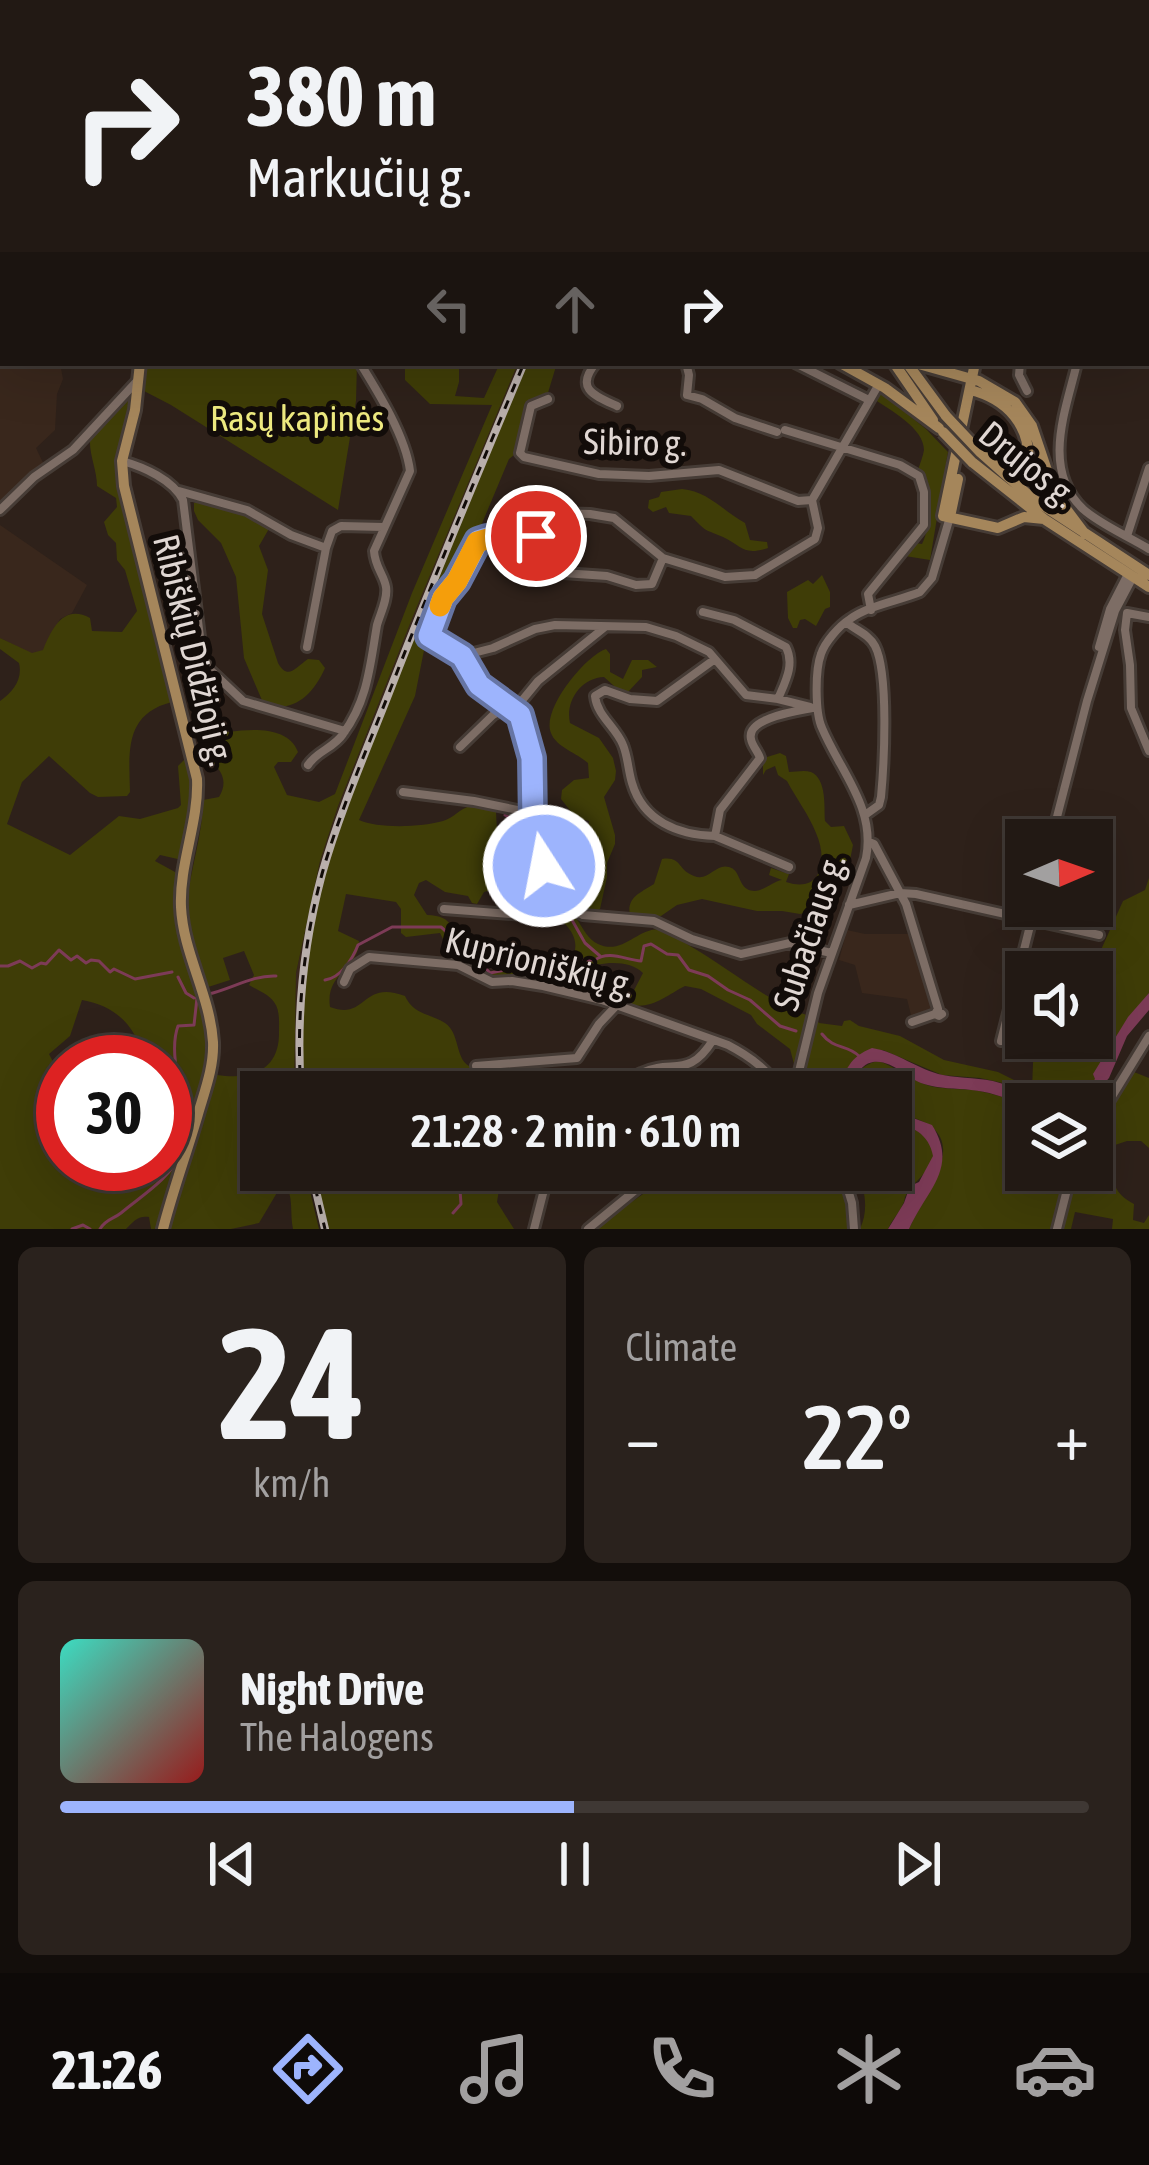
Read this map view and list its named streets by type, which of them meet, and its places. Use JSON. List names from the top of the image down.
{
  "streets": {
    "main road": ["Drujos g.", "Ribiškių Didžioji g."],
    "street": ["Sibiro g.", "Subačiaus g.", "Kuprioniškių g."]
  },
  "parks": ["Rasų kapinės"],
  "north": "right",
  "page": {
    "turn": ["380 m", "Markučių g."],
    "limit": "30",
    "trip": "21:28 · 2 min · 610 m",
    "tile": [
      ["24", "km/h"],
      "Climate"
    ],
    "heat": ["−", "22°", "+"],
    "song": ["Night Drive", "The Halogens"],
    "tabs": "21:26"
  }
}
